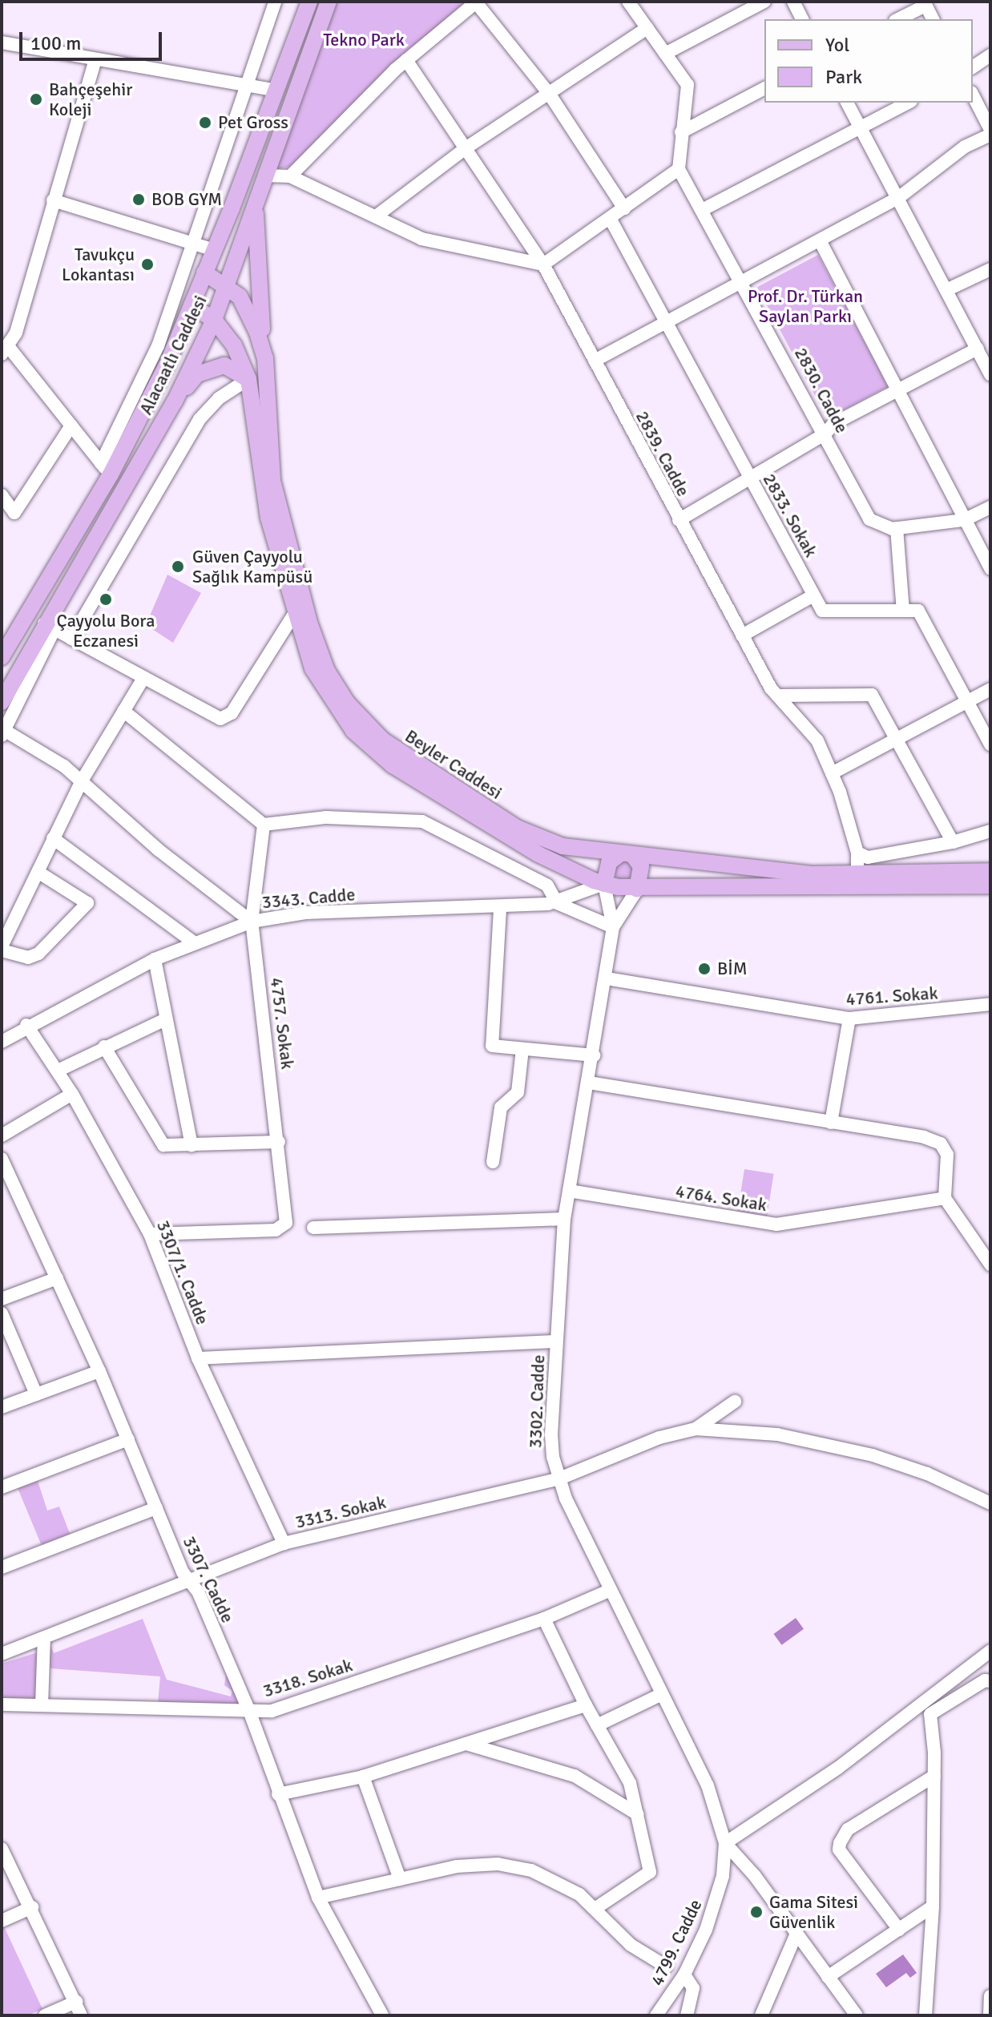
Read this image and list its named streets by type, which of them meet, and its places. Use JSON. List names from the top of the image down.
{
  "streets": {
    "main road": ["Alacaatlı Caddesi", "Beyler Caddesi"],
    "street": [
      "2830. Cadde",
      "2839. Cadde",
      "2833. Sokak",
      "3343. Cadde",
      "4761. Sokak",
      "4757. Sokak",
      "4764. Sokak",
      "3307/1. Cadde",
      "3302. Cadde",
      "3313. Sokak",
      "3307. Cadde",
      "3318. Sokak",
      "4799. Cadde"
    ]
  },
  "crossings": [
    ["Alacaatlı Caddesi", "Beyler Caddesi"],
    ["2839. Cadde", "Beyler Caddesi"],
    ["Beyler Caddesi", "3343. Cadde"],
    ["Beyler Caddesi", "3302. Cadde"],
    ["3343. Cadde", "4757. Sokak"],
    ["3343. Cadde", "3307/1. Cadde"],
    ["3343. Cadde", "3302. Cadde"],
    ["4761. Sokak", "3302. Cadde"],
    ["4757. Sokak", "3307/1. Cadde"],
    ["4764. Sokak", "3302. Cadde"],
    ["3307/1. Cadde", "3313. Sokak"],
    ["3302. Cadde", "3313. Sokak"],
    ["3302. Cadde", "3318. Sokak"],
    ["3302. Cadde", "4799. Cadde"],
    ["3313. Sokak", "3307. Cadde"],
    ["3307. Cadde", "3318. Sokak"]
  ],
  "parks": ["Tekno Park", "Prof. Dr. Türkan Saylan Parkı"],
  "places": [
    "Bahçeşehir Koleji",
    "Pet Gross",
    "BOB GYM",
    "Tavukçu Lokantası",
    "Güven Çayyolu Sağlık Kampüsü",
    "Çayyolu Bora Eczanesi",
    "BİM",
    "Gama Sitesi Güvenlik"
  ],
  "legend": ["Yol", "Park"],
  "scale_bar": "100 m"
}
